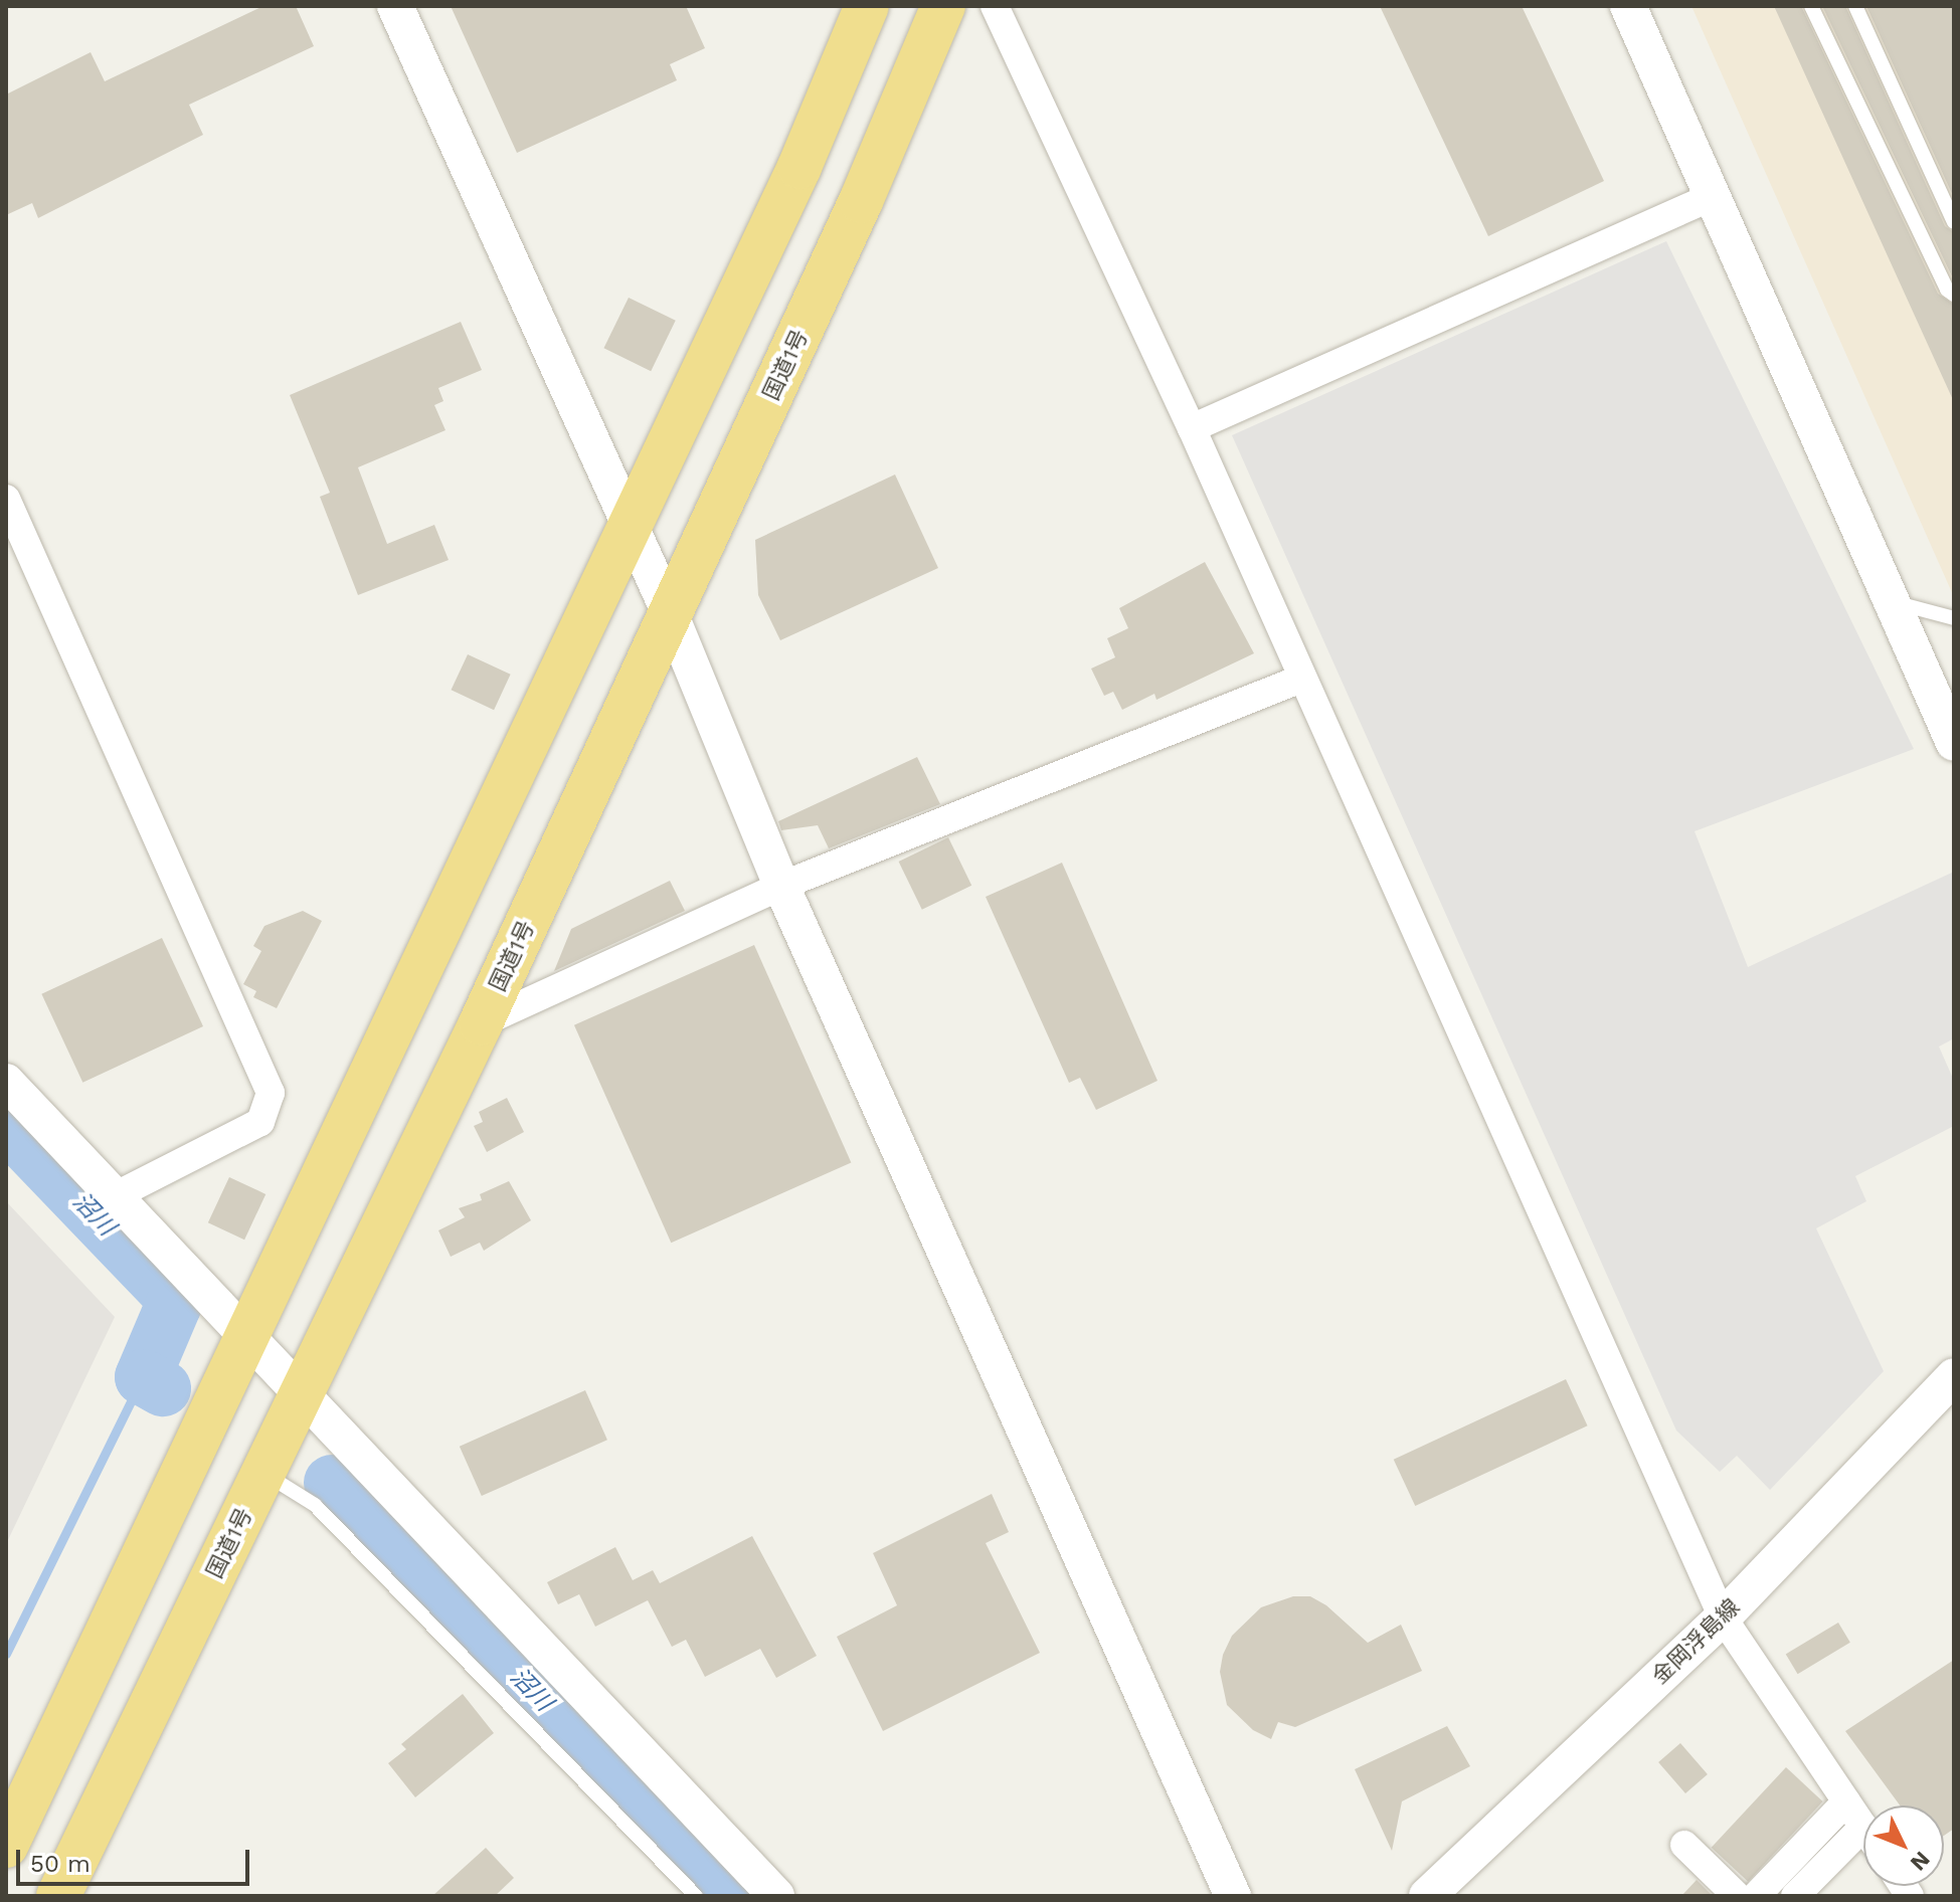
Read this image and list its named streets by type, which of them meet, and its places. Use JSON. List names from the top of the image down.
{
  "streets": {
    "highway": ["国道1号"],
    "street": ["金岡浮島線"]
  },
  "water": ["沼川"],
  "scale_bar": "50 m",
  "north": "bottom right"
}
